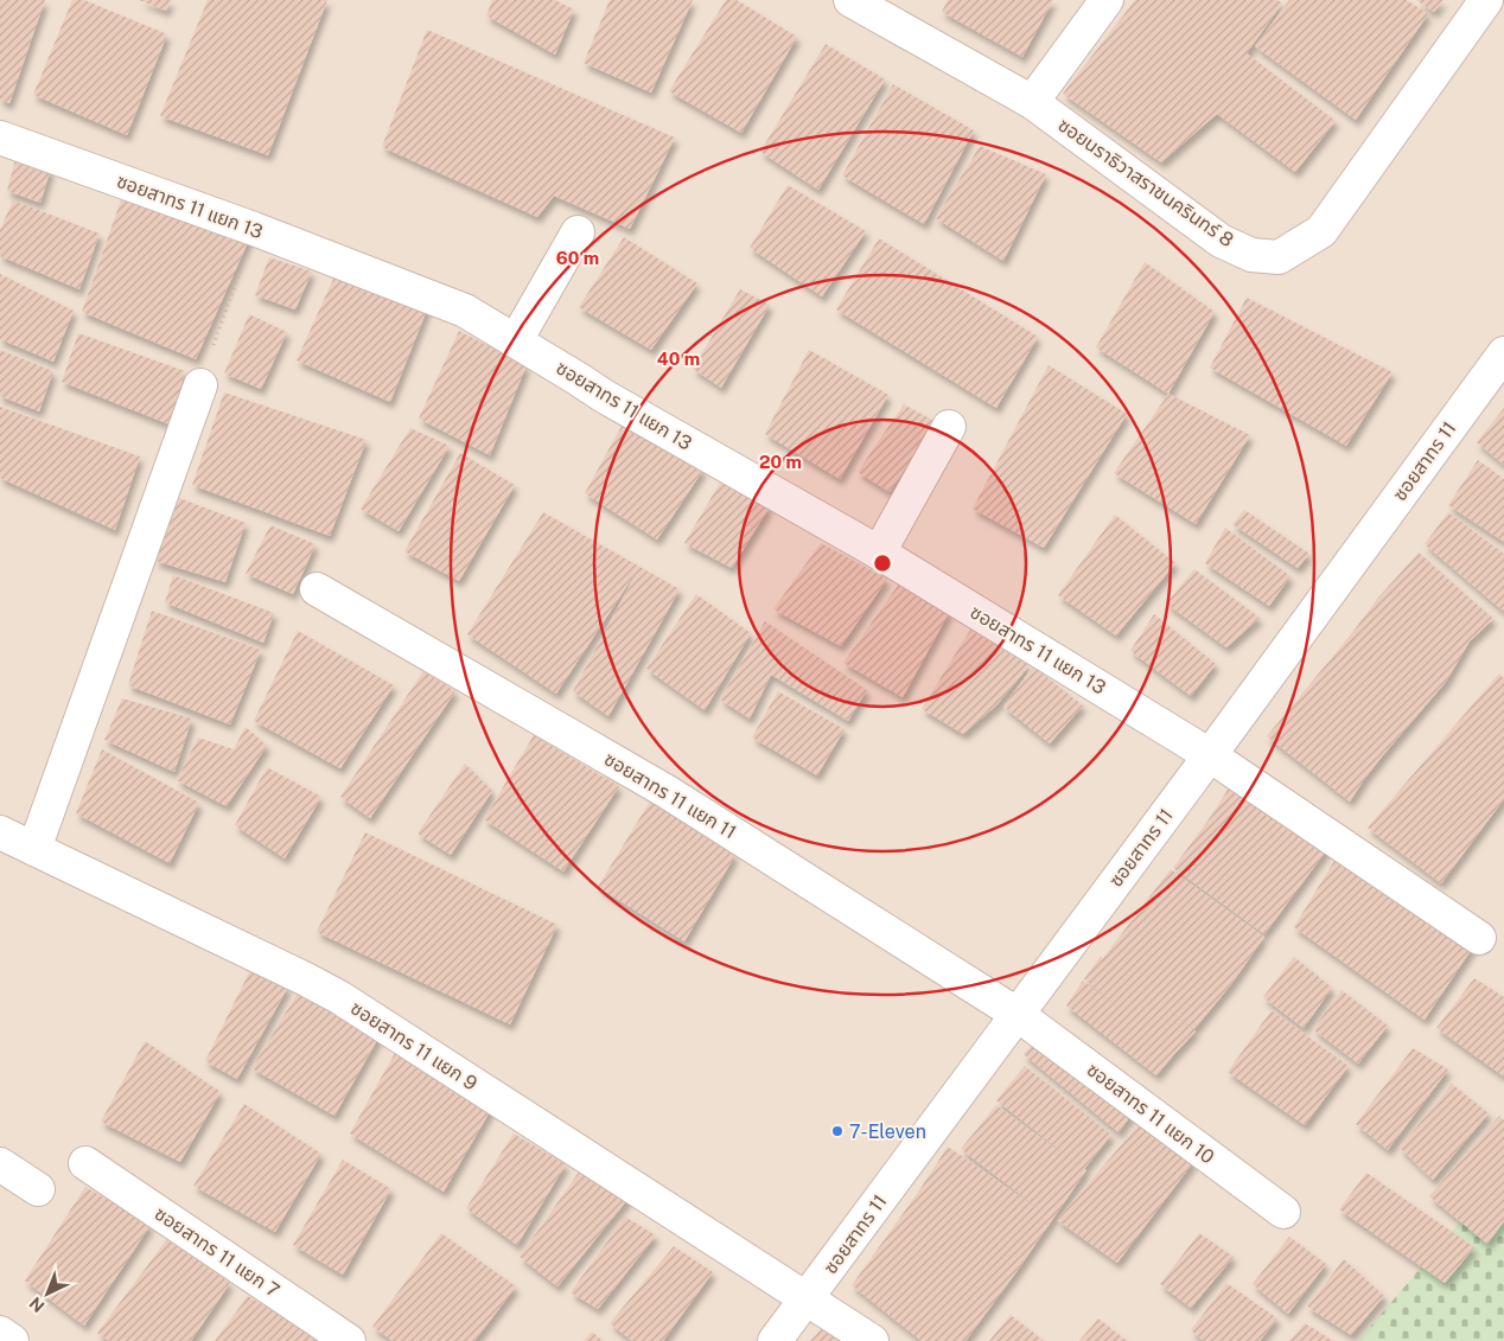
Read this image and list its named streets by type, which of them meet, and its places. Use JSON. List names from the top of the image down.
{
  "streets": {
    "street": [
      "ซอยนราธิวาสราชนครินทร์ 8",
      "ซอยสาทร 11 แยก 13",
      "ซอยสาทร 11",
      "ซอยสาทร 11 แยก 11",
      "ซอยสาทร 11 แยก 9",
      "ซอยสาทร 11 แยก 10",
      "ซอยสาทร 11 แยก 7"
    ]
  },
  "crossings": [
    ["ซอยสาทร 11 แยก 13", "ซอยสาทร 11"],
    ["ซอยสาทร 11", "ซอยสาทร 11 แยก 11"],
    ["ซอยสาทร 11", "ซอยสาทร 11 แยก 9"],
    ["ซอยสาทร 11", "ซอยสาทร 11 แยก 10"],
    ["ซอยสาทร 11 แยก 11", "ซอยสาทร 11 แยก 10"]
  ],
  "places": ["7-Eleven"],
  "north": "bottom left",
  "rings": ["60 m", "40 m", "20 m"]
}
